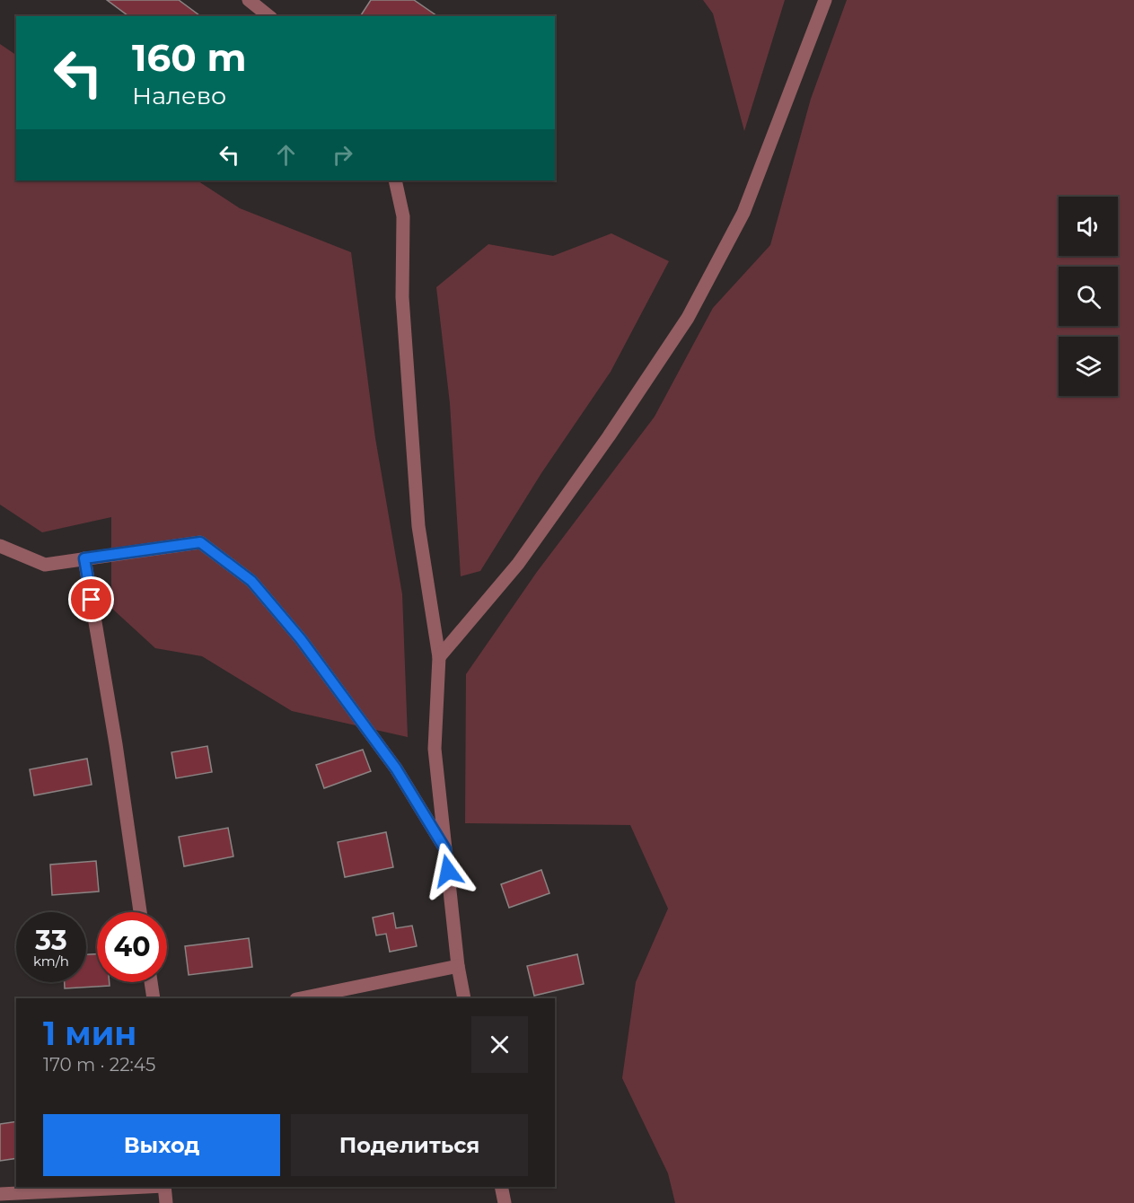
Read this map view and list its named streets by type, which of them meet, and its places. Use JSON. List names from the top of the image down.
{
  "page": {
    "turn": ["160 m", "Налево"],
    "speed": "33 km/h",
    "limit": "40",
    "heading": ["1 мин", "170 m · 22:45"],
    "buttons": ["Выход", "Поделиться"]
  }
}
